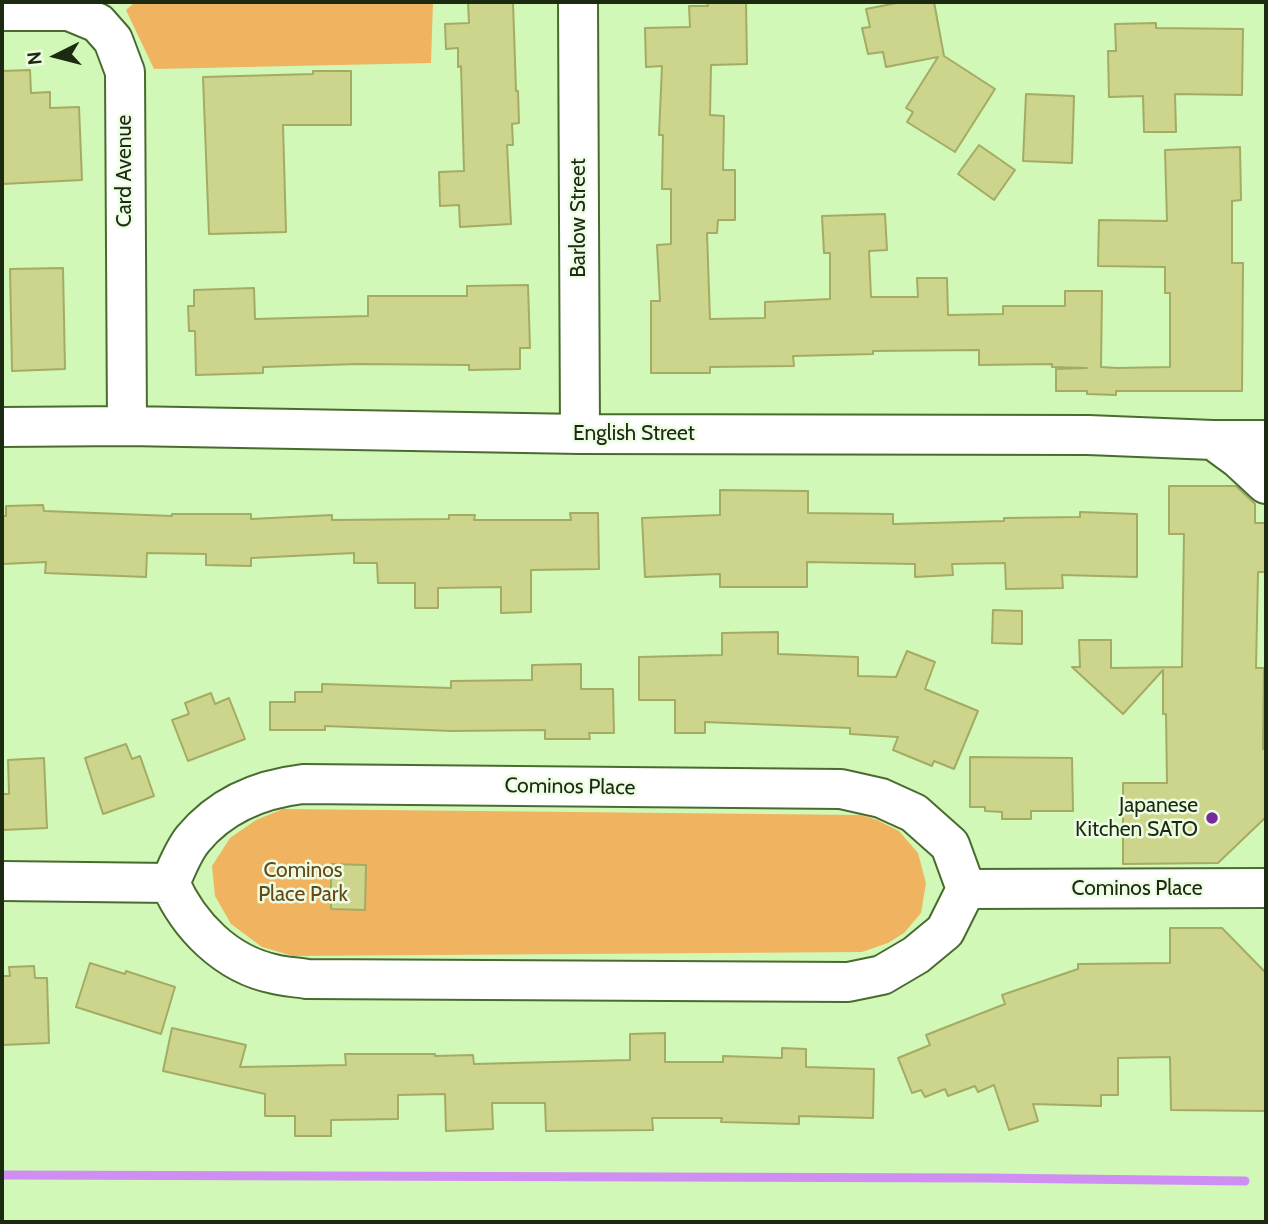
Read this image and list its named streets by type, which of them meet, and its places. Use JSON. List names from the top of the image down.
{
  "streets": {
    "street": [
      "Card Avenue",
      "Barlow Street",
      "English Street",
      "Cominos Place"
    ]
  },
  "crossings": [
    ["Card Avenue", "English Street"],
    ["Barlow Street", "English Street"]
  ],
  "parks": ["Cominos Place Park"],
  "places": ["Japanese Kitchen SATO"],
  "north": "left"
}
